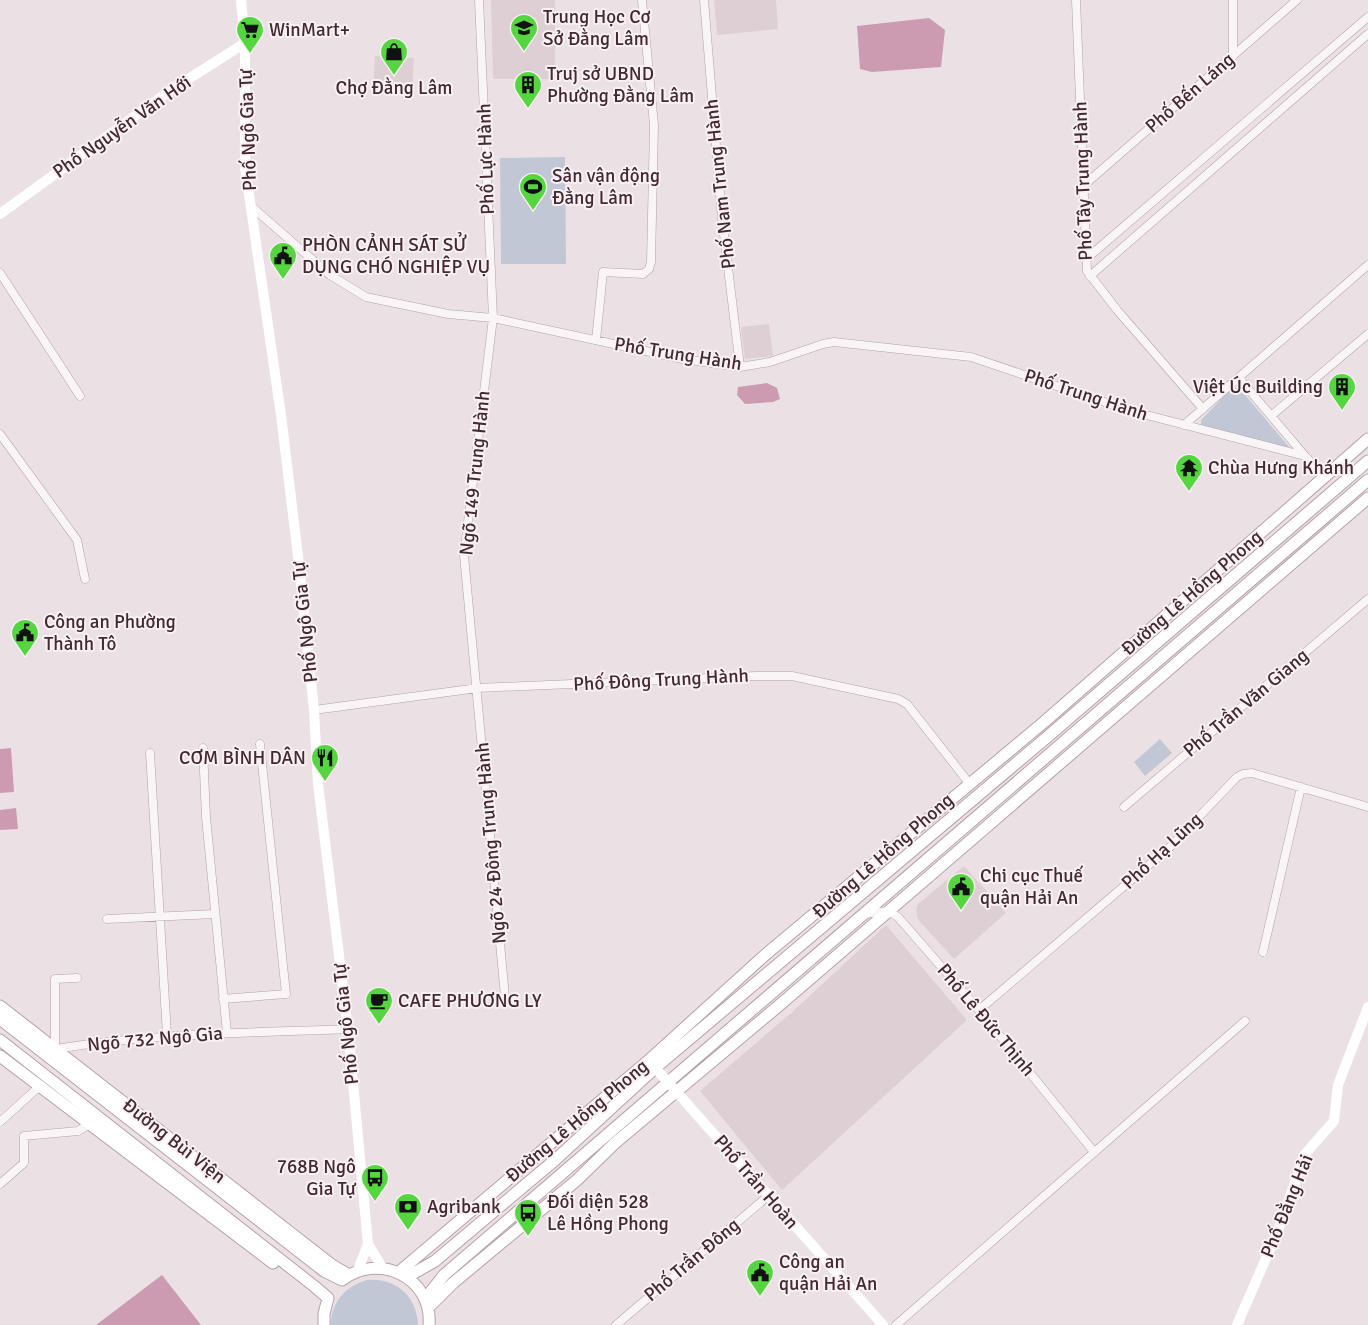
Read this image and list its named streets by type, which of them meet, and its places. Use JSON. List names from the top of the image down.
{
  "streets": {
    "main road": [
      "Phố Nguyễn Văn Hới",
      "Phố Ngô Gia Tự",
      "Đường Lê Hồng Phong",
      "Đường Bùi Viện",
      "Phố Trần Hoàn",
      "Phố Đằng Hải"
    ],
    "street": [
      "Phố Bến Láng",
      "Phố Lực Hành",
      "Phố Tây Trung Hành",
      "Phố Nam Trung Hành",
      "Phố Trung Hành",
      "Ngõ 149 Trung Hành",
      "Phố Đông Trung Hành",
      "Phố Trần Văn Giang",
      "Ngõ 24 Đông Trung Hành",
      "Phố Hạ Lũng",
      "Phố Lê Đức Thịnh",
      "Ngõ 732 Ngô Gia",
      "Phố Trần Đông"
    ]
  },
  "crossings": [
    ["Phố Bến Láng", "Phố Tây Trung Hành"],
    ["Phố Nguyễn Văn Hới", "Phố Ngô Gia Tự"],
    ["Phố Ngô Gia Tự", "Phố Trung Hành"],
    ["Phố Ngô Gia Tự", "Phố Đông Trung Hành"],
    ["Phố Ngô Gia Tự", "Ngõ 732 Ngô Gia"],
    ["Phố Lực Hành", "Phố Trung Hành"],
    ["Phố Lực Hành", "Ngõ 149 Trung Hành"],
    ["Phố Nam Trung Hành", "Phố Trung Hành"],
    ["Phố Trung Hành", "Ngõ 149 Trung Hành"],
    ["Ngõ 149 Trung Hành", "Phố Đông Trung Hành"],
    ["Ngõ 149 Trung Hành", "Ngõ 24 Đông Trung Hành"],
    ["Đường Lê Hồng Phong", "Phố Đông Trung Hành"],
    ["Đường Lê Hồng Phong", "Phố Trần Hoàn"],
    ["Phố Đông Trung Hành", "Ngõ 24 Đông Trung Hành"],
    ["Phố Hạ Lũng", "Phố Lê Đức Thịnh"],
    ["Ngõ 732 Ngô Gia", "Đường Bùi Viện"],
    ["Phố Trần Hoàn", "Phố Trần Đông"]
  ],
  "places": {
    "school or university": ["Trung Học Cơ Sở Đằng Lâm"],
    "supermarket": ["WinMart+"],
    "shop": ["Chợ Đằng Lâm"],
    "building": ["Truj sở UBND Phường Đằng Lâm", "Việt Úc Building"],
    "sports": ["Sân vận động Đằng Lâm"],
    "public building": [
      "PHÒN CẢNH SÁT SỬ DỤNG CHÓ NGHIỆP VỤ",
      "Công an Phường Thành Tô",
      "Chi cục Thuế quận Hải An",
      "Công an quận Hải An"
    ],
    "temple": ["Chùa Hưng Khánh"],
    "restaurant": ["CƠM BÌNH DÂN"],
    "cafe": ["CAFE PHƯƠNG LY"],
    "bus stop": ["768B Ngô Gia Tự", "Đối diện 528 Lê Hồng Phong"],
    "bank": ["Agribank"]
  }
}
